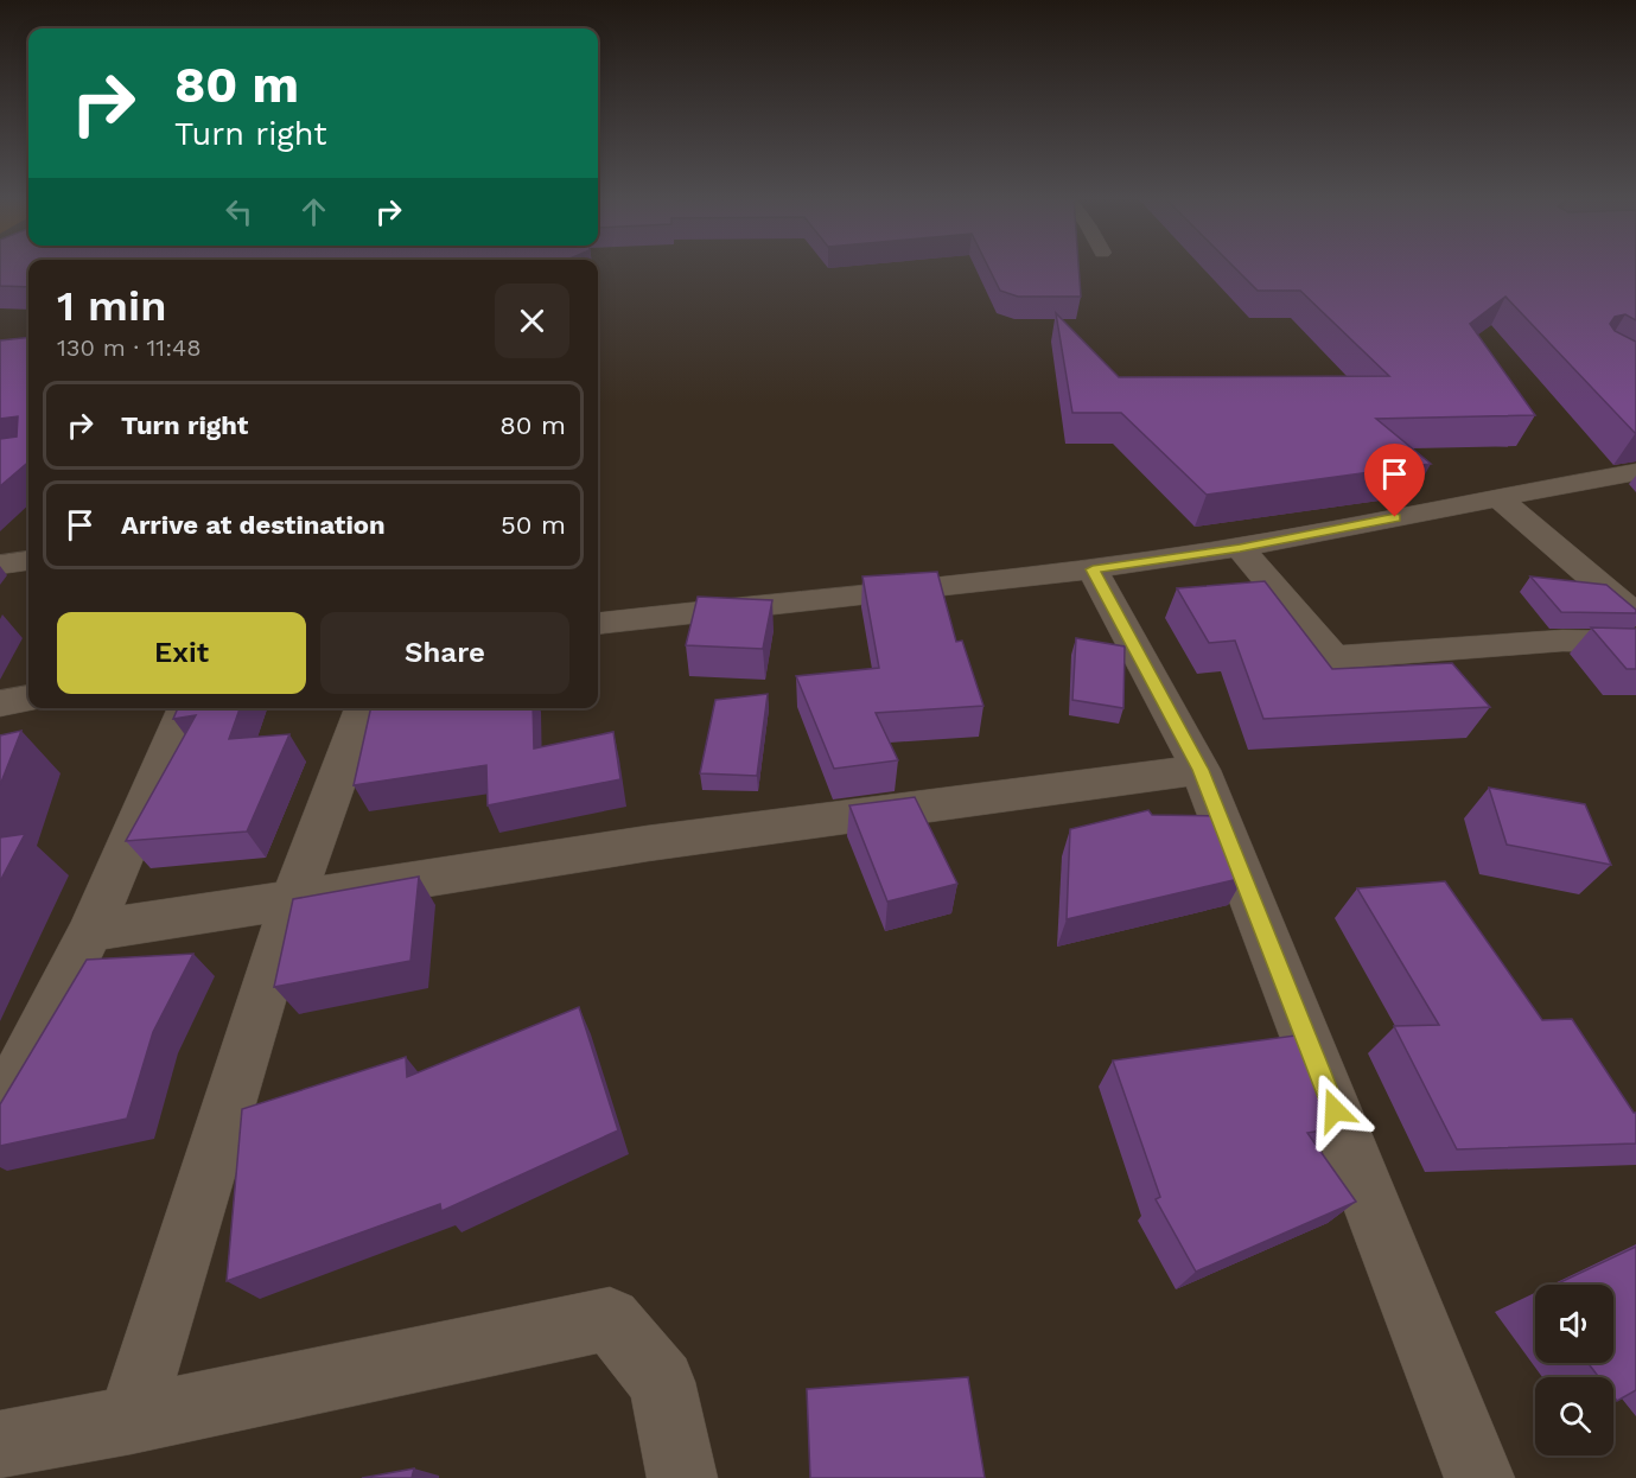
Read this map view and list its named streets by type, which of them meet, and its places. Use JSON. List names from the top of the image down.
{
  "page": {
    "turn": ["80 m", "Turn right"],
    "heading": ["1 min", "130 m · 11:48"],
    "list": [
      {
        "name": "Turn right",
        "value": "80 m"
      },
      {
        "name": "Arrive at destination",
        "value": "50 m"
      }
    ],
    "buttons": ["Exit", "Share"]
  }
}
